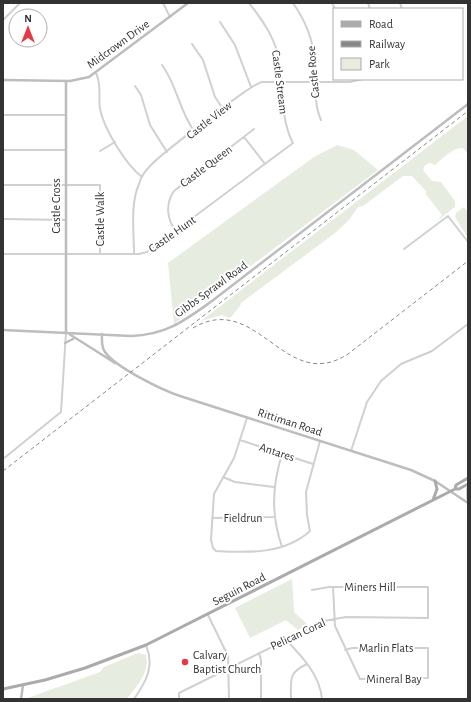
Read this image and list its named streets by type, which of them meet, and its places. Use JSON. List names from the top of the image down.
{
  "streets": {
    "main road": [
      "Midcrown Drive",
      "Castle Cross",
      "Gibbs Sprawl Road",
      "Rittiman Road",
      "Seguin Road"
    ],
    "street": [
      "Castle Rose",
      "Castle Stream",
      "Castle View",
      "Castle Queen",
      "Castle Walk",
      "Castle Hunt",
      "Antares",
      "Fieldrun",
      "Miners Hill",
      "Pelican Coral",
      "Marlin Flats",
      "Mineral Bay"
    ]
  },
  "crossings": [
    ["Midcrown Drive", "Castle Cross"],
    ["Castle Rose", "Castle View"],
    ["Castle Stream", "Castle View"],
    ["Castle Stream", "Castle Hunt"],
    ["Castle View", "Castle Hunt"],
    ["Castle Queen", "Castle Hunt"],
    ["Castle Cross", "Castle Walk"],
    ["Castle Cross", "Castle Hunt"],
    ["Castle Cross", "Gibbs Sprawl Road"],
    ["Castle Cross", "Rittiman Road"],
    ["Castle Walk", "Castle Hunt"],
    ["Gibbs Sprawl Road", "Rittiman Road"],
    ["Rittiman Road", "Seguin Road"],
    ["Miners Hill", "Pelican Coral"],
    ["Marlin Flats", "Mineral Bay"]
  ],
  "places": ["Calvary Baptist Church"],
  "legend": ["Road", "Railway", "Park"],
  "north": "top"
}
